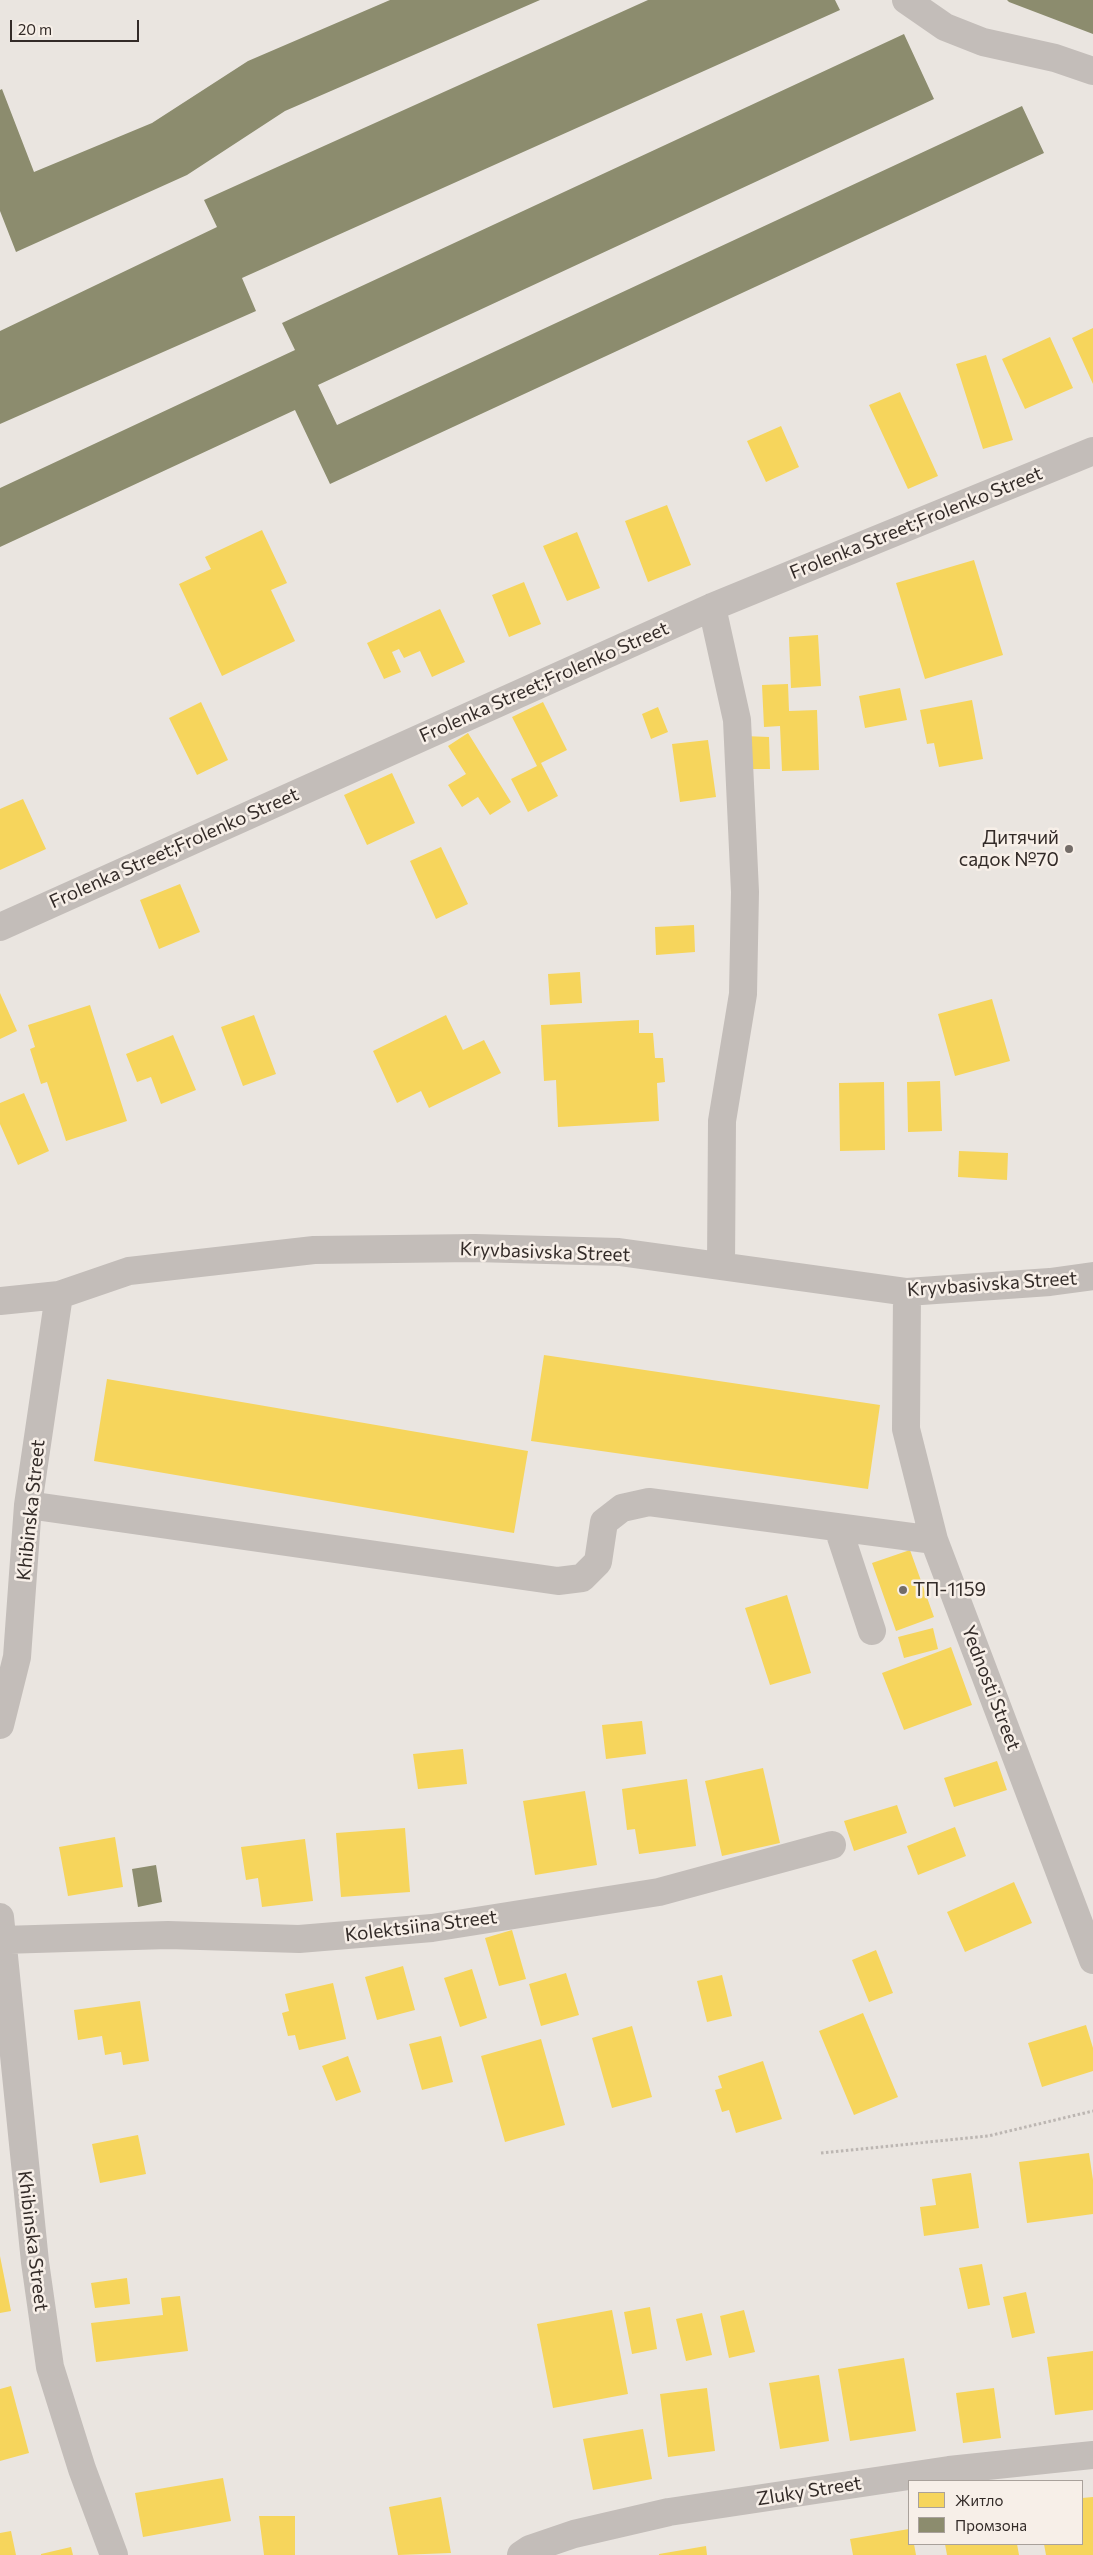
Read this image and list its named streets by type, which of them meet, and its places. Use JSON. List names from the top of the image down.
{
  "streets": {
    "street": [
      "Frolenka Street;Frolenko Street",
      "Kryvbasivska Street",
      "Khibinska Street",
      "Yednosti Street",
      "Kolektsiina Street",
      "Zluky Street"
    ]
  },
  "crossings": [
    ["Kryvbasivska Street", "Khibinska Street"],
    ["Kryvbasivska Street", "Yednosti Street"],
    ["Khibinska Street", "Kolektsiina Street"]
  ],
  "places": ["Дитячий садок №70", "ТП-1159"],
  "legend": ["Житло", "Промзона"],
  "scale_bar": "20 m"
}
